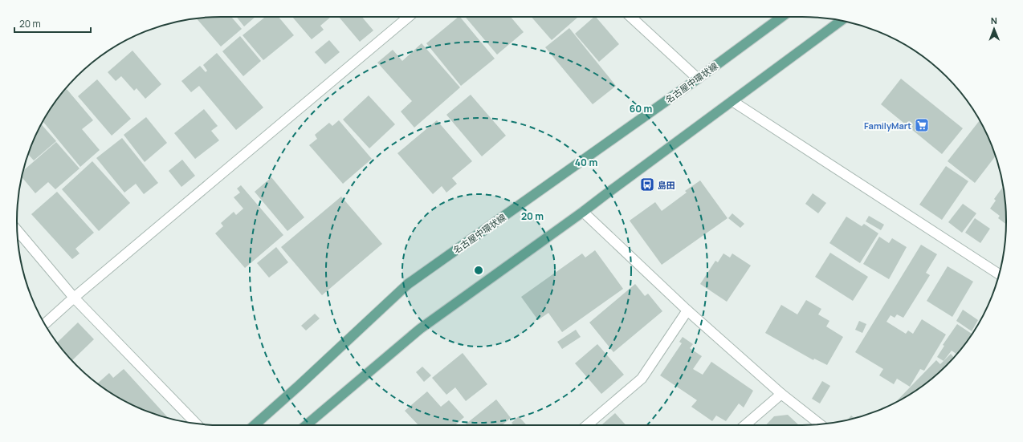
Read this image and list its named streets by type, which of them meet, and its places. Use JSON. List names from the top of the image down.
{
  "streets": {
    "main road": ["名古屋中環状線"]
  },
  "places": {
    "supermarket": ["FamilyMart"],
    "bus stop": ["島田"]
  },
  "scale_bar": "20 m",
  "north": "top",
  "rings": ["60 m", "40 m", "20 m"]
}
